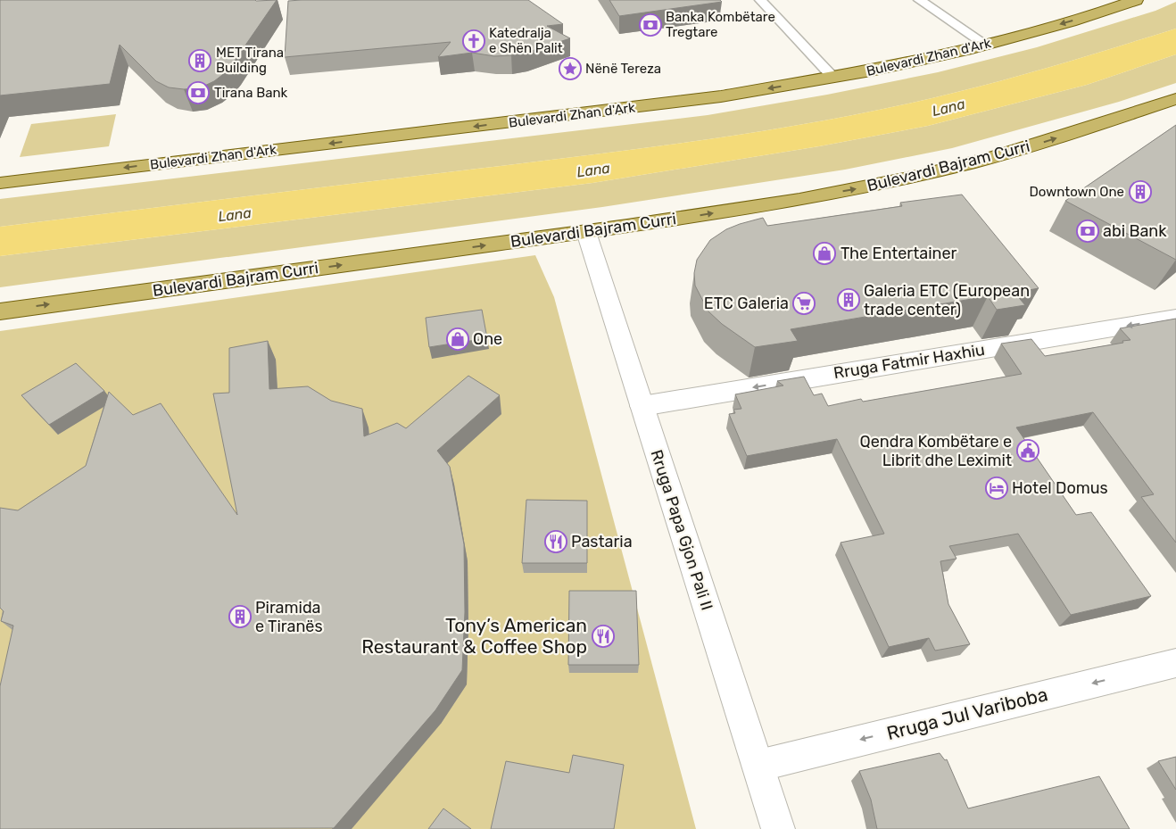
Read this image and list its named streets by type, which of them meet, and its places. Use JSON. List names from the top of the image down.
{
  "streets": {
    "main road": ["Bulevardi Zhan d'Ark", "Bulevardi Bajram Curri"],
    "street": ["Rruga Fatmir Haxhiu", "Rruga Papa Gjon Pali II", "Rruga Jul Variboba"]
  },
  "crossings": [
    ["Bulevardi Bajram Curri", "Rruga Papa Gjon Pali II"],
    ["Rruga Fatmir Haxhiu", "Rruga Papa Gjon Pali II"],
    ["Rruga Papa Gjon Pali II", "Rruga Jul Variboba"]
  ],
  "one_way": [
    "Bulevardi Zhan d'Ark",
    "Bulevardi Bajram Curri",
    "Rruga Fatmir Haxhiu",
    "Rruga Jul Variboba"
  ],
  "water": ["Lana"],
  "places": {
    "bank": ["Banka Kombëtare Tregtare", "Tirana Bank", "abi Bank"],
    "church": ["Katedralja e Shën Palit"],
    "building": [
      "MET Tirana Building",
      "Downtown One",
      "Galeria ETC (European trade center)",
      "Piramida e Tiranës"
    ],
    "place": ["Nënë Tereza"],
    "shop": ["The Entertainer", "One"],
    "supermarket": ["ETC Galeria"],
    "public building": ["Qendra Kombëtare e Librit dhe Leximit"],
    "hotel": ["Hotel Domus"],
    "restaurant": ["Pastaria", "Tony’s American Restaurant & Coffee Shop"]
  }
}
